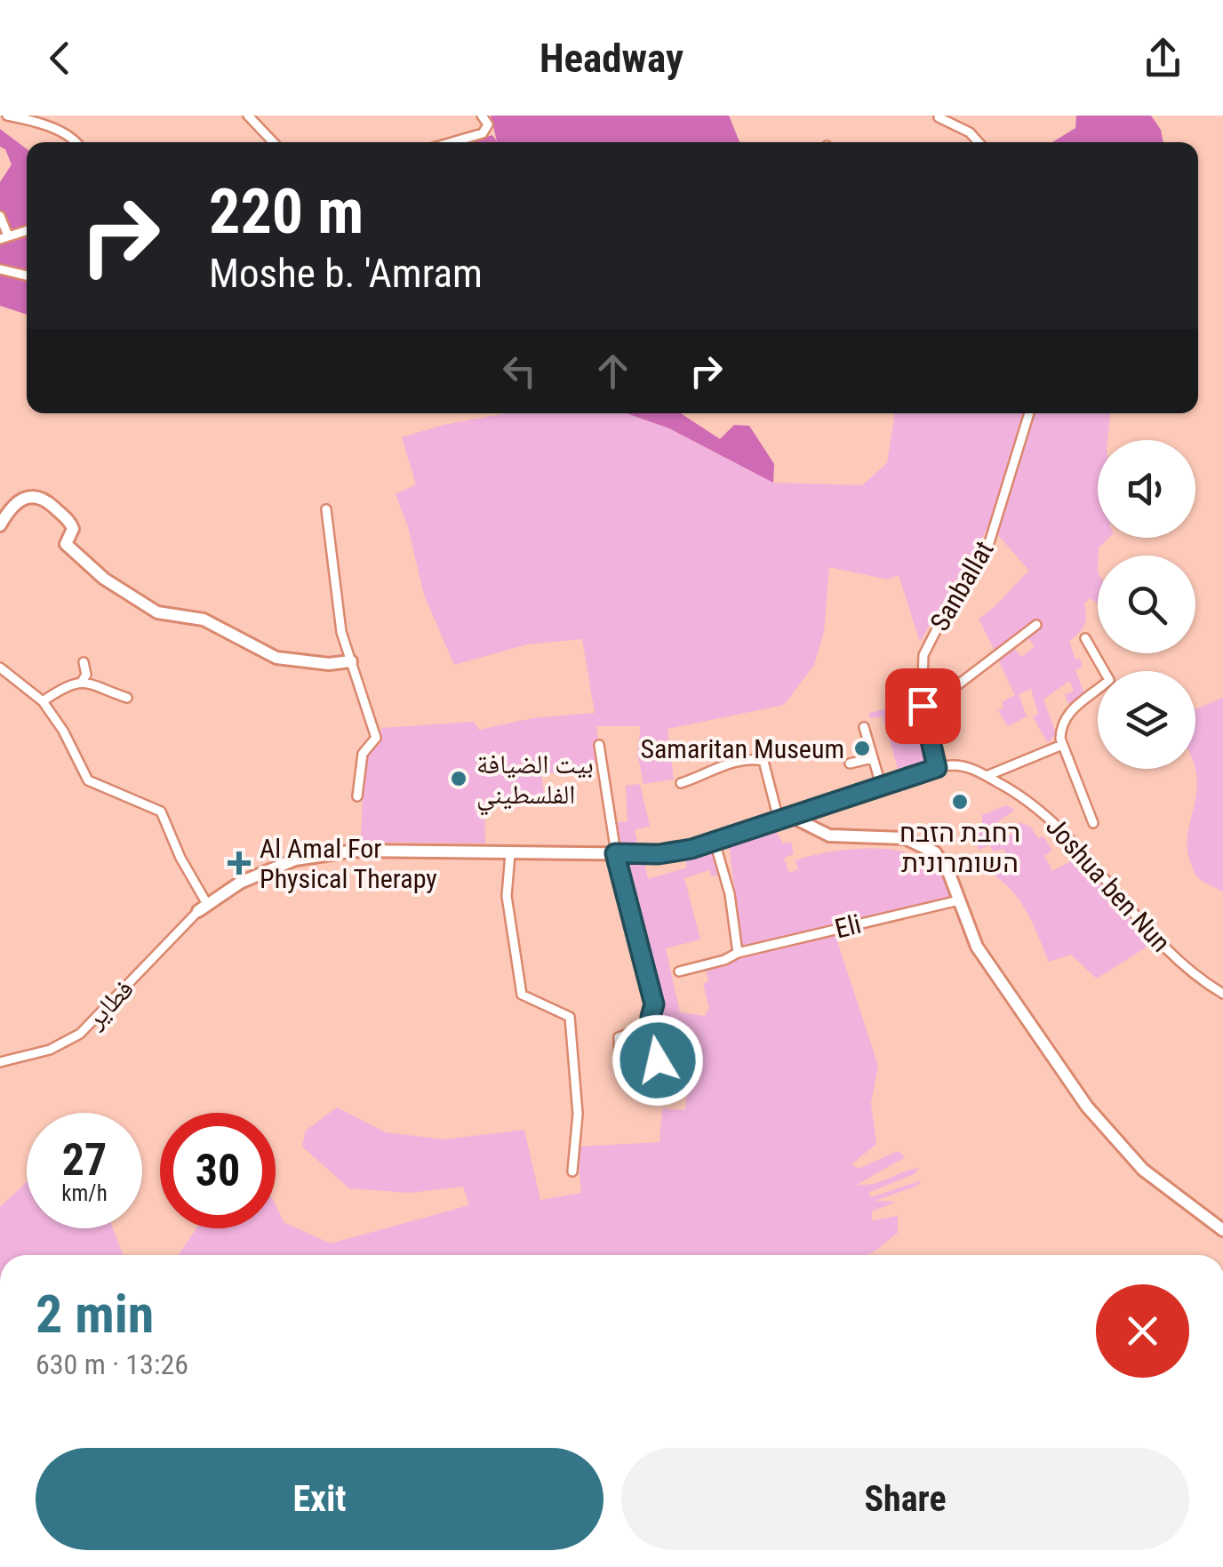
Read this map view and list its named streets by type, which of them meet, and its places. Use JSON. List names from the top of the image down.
{
  "streets": {
    "street": [
      "Sanballat",
      "Joshua ben Nun",
      "Eli",
      "فطاير"
    ]
  },
  "crossings": [
    ["Sanballat", "Joshua ben Nun"]
  ],
  "places": {
    "other": ["Samaritan Museum", "بيت الضيافة الفلسطيني", "רחבת הזבח השומרונית"],
    "health": ["Al Amal For Physical Therapy"]
  },
  "page": {
    "header": "Headway",
    "turn": ["220 m", "Moshe b. 'Amram"],
    "speed": "27 km/h",
    "limit": "30",
    "heading": ["2 min", "630 m · 13:26"],
    "buttons": ["Exit", "Share"]
  }
}
